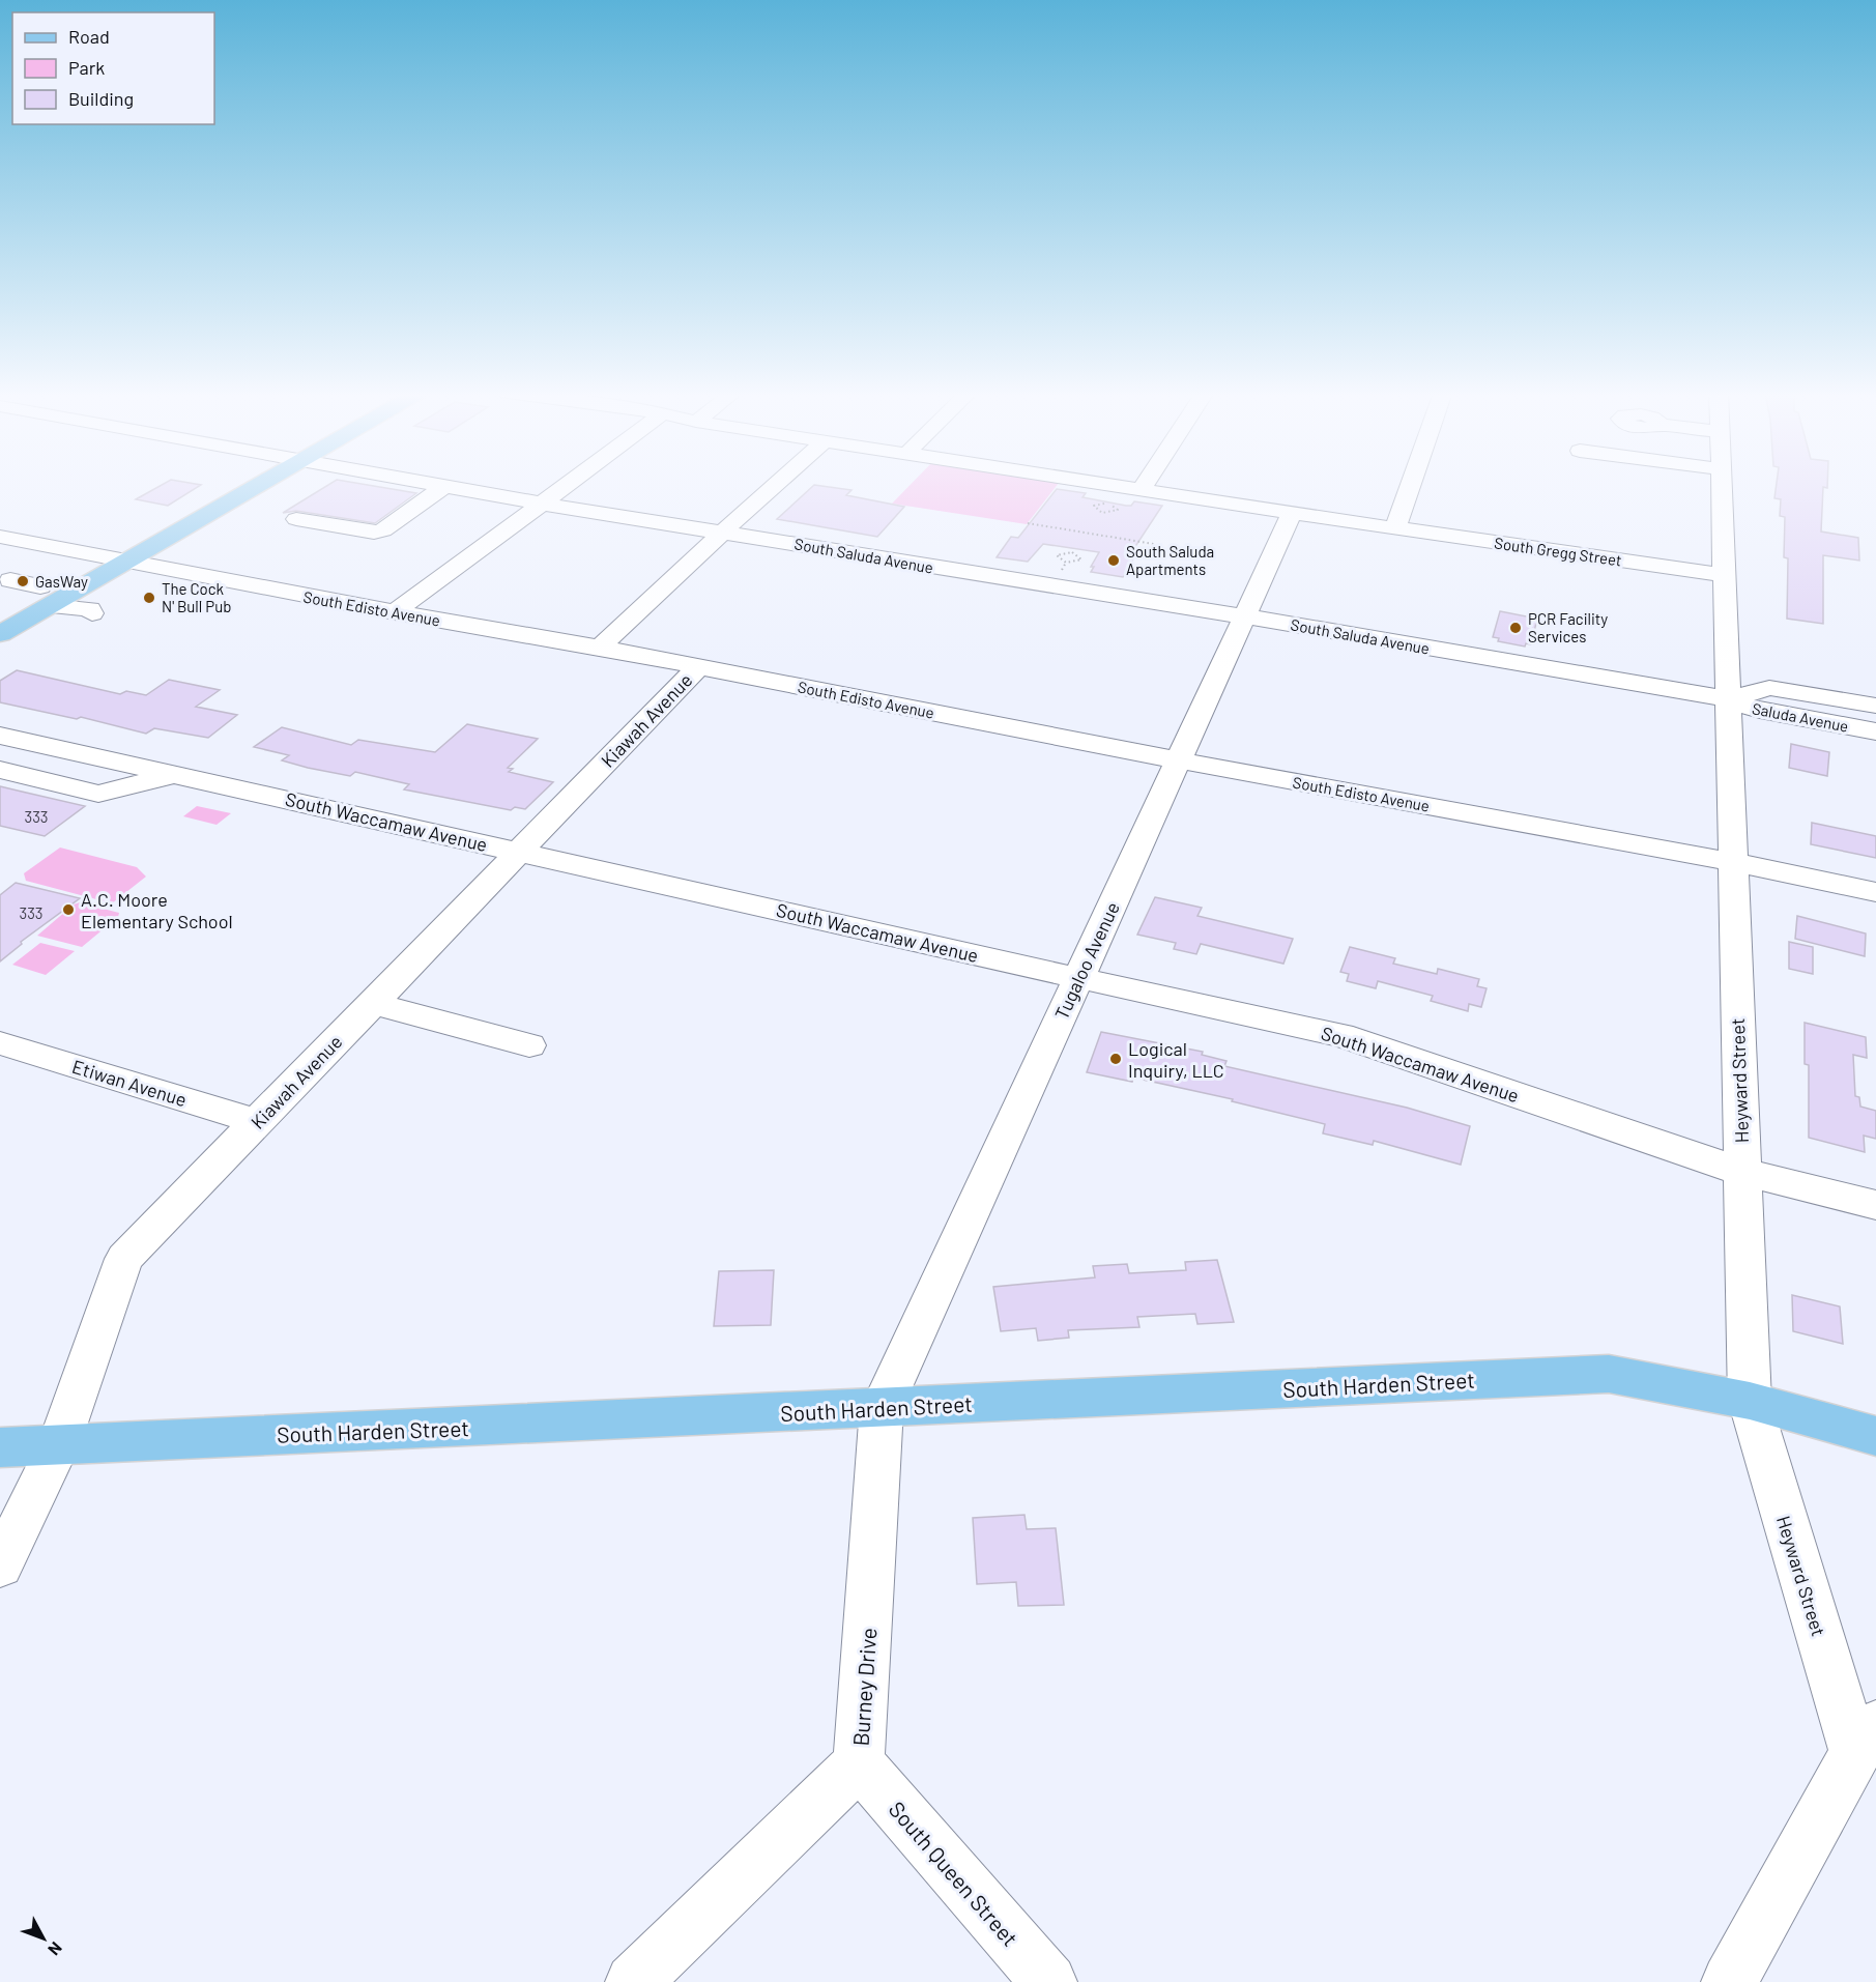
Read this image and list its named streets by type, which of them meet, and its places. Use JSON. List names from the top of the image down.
{
  "streets": {
    "main road": ["South Harden Street"],
    "street": [
      "South Gregg Street",
      "South Saluda Avenue",
      "South Edisto Avenue",
      "Saluda Avenue",
      "Kiawah Avenue",
      "South Waccamaw Avenue",
      "Tugaloo Avenue",
      "Heyward Street",
      "Etiwan Avenue",
      "Burney Drive",
      "South Queen Street"
    ]
  },
  "crossings": [
    ["South Gregg Street", "Tugaloo Avenue"],
    ["South Gregg Street", "Heyward Street"],
    ["South Saluda Avenue", "Saluda Avenue"],
    ["South Saluda Avenue", "Tugaloo Avenue"],
    ["South Saluda Avenue", "Heyward Street"],
    ["South Edisto Avenue", "Kiawah Avenue"],
    ["South Edisto Avenue", "Tugaloo Avenue"],
    ["South Edisto Avenue", "Heyward Street"],
    ["Saluda Avenue", "Heyward Street"],
    ["Kiawah Avenue", "South Waccamaw Avenue"],
    ["Kiawah Avenue", "Etiwan Avenue"],
    ["Kiawah Avenue", "South Harden Street"],
    ["South Waccamaw Avenue", "Tugaloo Avenue"],
    ["South Waccamaw Avenue", "Heyward Street"],
    ["Tugaloo Avenue", "South Harden Street"],
    ["Tugaloo Avenue", "Burney Drive"],
    ["Heyward Street", "South Harden Street"],
    ["South Harden Street", "Burney Drive"],
    ["Burney Drive", "South Queen Street"]
  ],
  "places": [
    "South Saluda Apartments",
    "GasWay",
    "The Cock N' Bull Pub",
    "PCR Facility Services",
    "A.C. Moore Elementary School",
    "Logical Inquiry, LLC"
  ],
  "house_numbers": ["333", "333"],
  "legend": ["Road", "Park", "Building"],
  "north": "bottom right"
}
